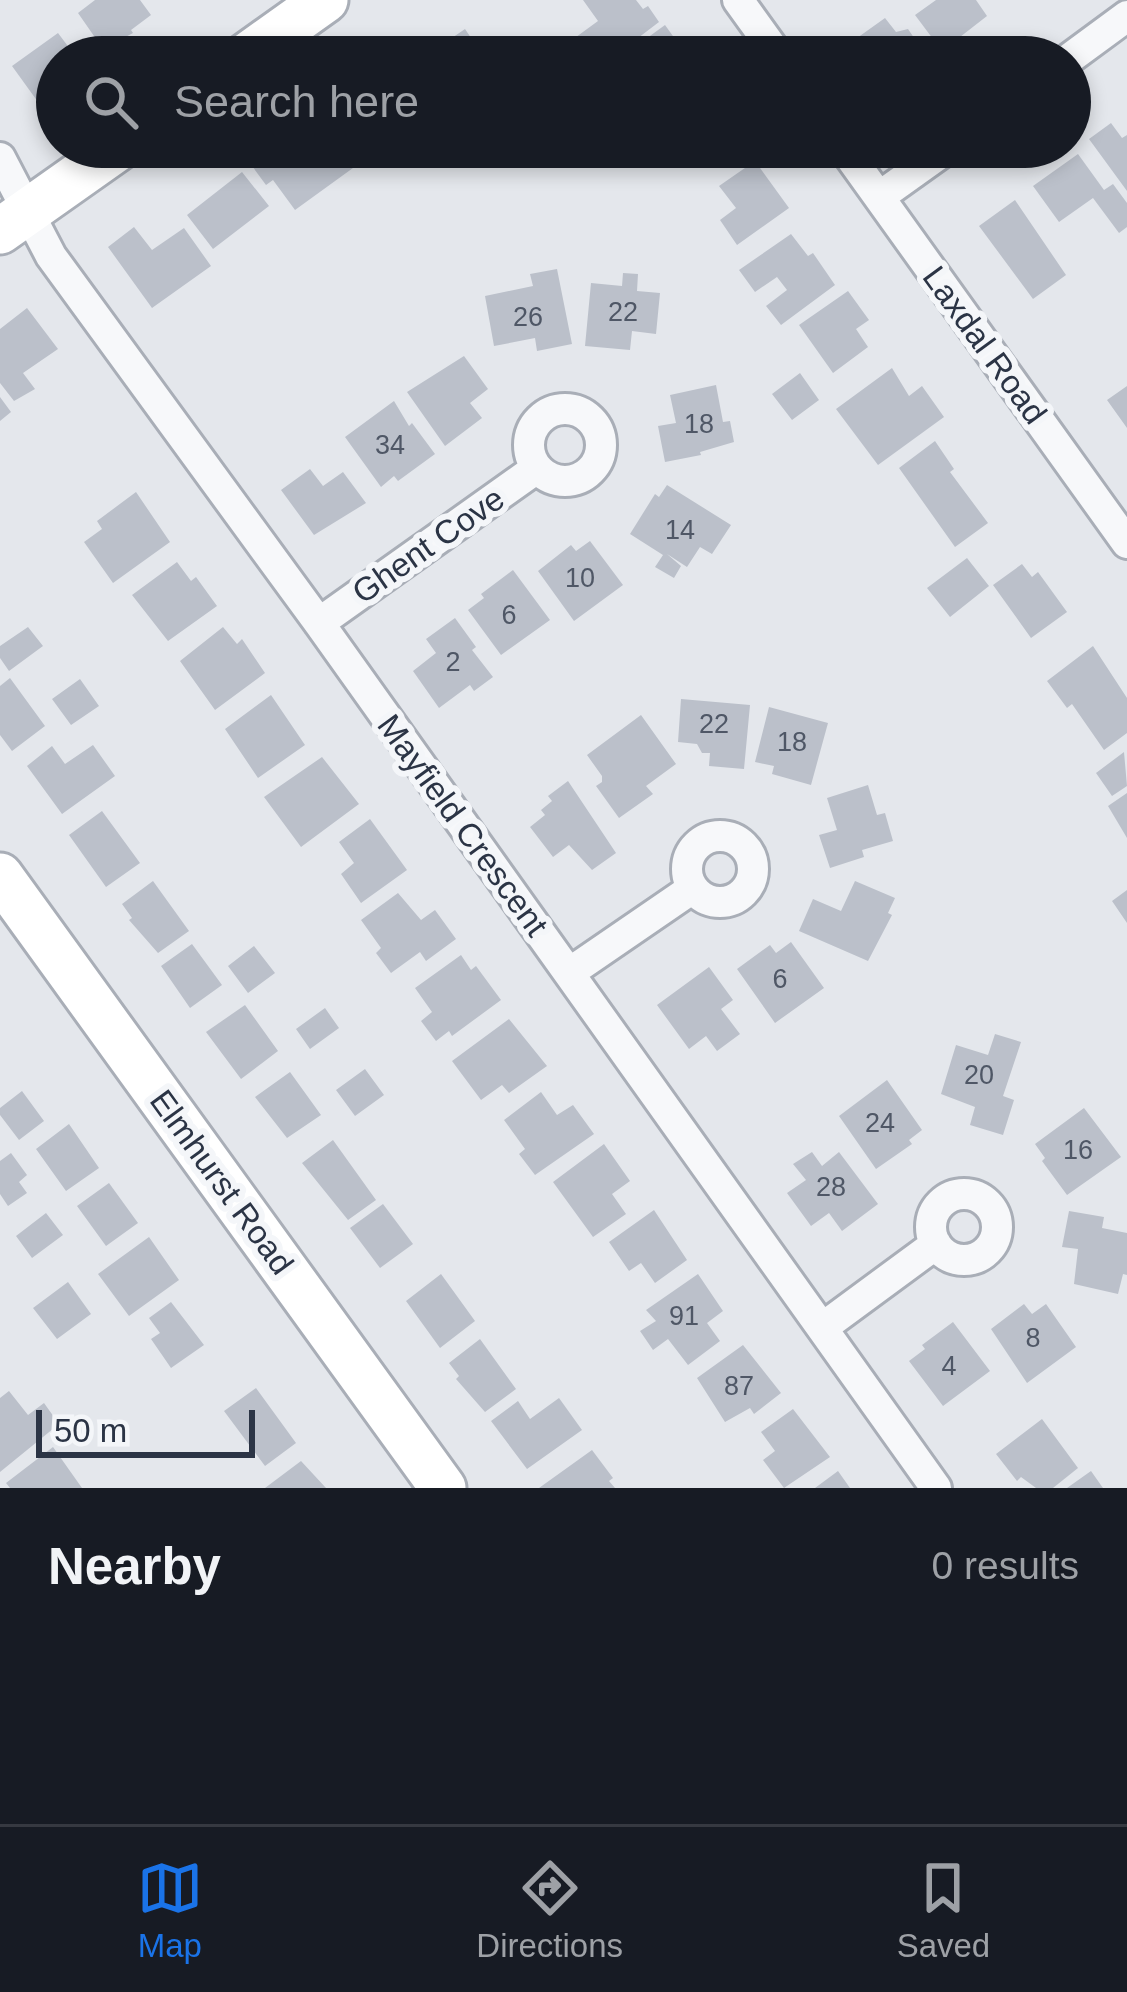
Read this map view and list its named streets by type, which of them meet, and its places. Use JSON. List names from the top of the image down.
{
  "streets": {
    "street": [
      "Laxdal Road",
      "Ghent Cove",
      "Mayfield Crescent",
      "Elmhurst Road"
    ]
  },
  "crossings": [
    ["Ghent Cove", "Mayfield Crescent"]
  ],
  "house_numbers": [
    "22",
    "26",
    "18",
    "34",
    "14",
    "10",
    "6",
    "2",
    "22",
    "18",
    "6",
    "20",
    "24",
    "16",
    "28",
    "91",
    "8",
    "4",
    "87"
  ],
  "scale_bar": "50 m",
  "page": {
    "search": "Search here",
    "scale": "50 m",
    "heading": ["Nearby", "0 results"],
    "nav": ["Map", "Directions", "Saved"]
  }
}
